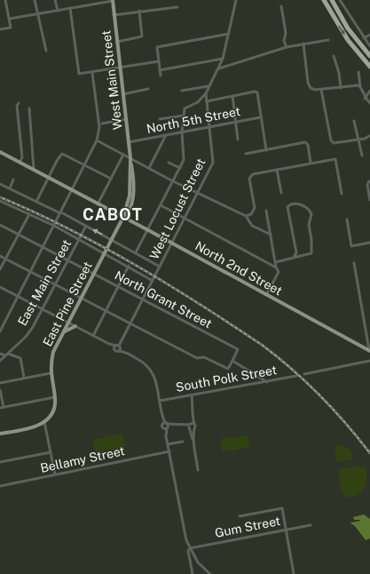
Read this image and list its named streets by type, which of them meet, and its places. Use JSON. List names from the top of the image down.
{
  "streets": {
    "main road": ["West Main Street", "North 2nd Street", "East Pine Street"],
    "street": [
      "North 5th Street",
      "West Locust Street",
      "East Main Street",
      "North Grant Street",
      "South Polk Street",
      "Bellamy Street",
      "Gum Street"
    ]
  },
  "crossings": [
    ["West Main Street", "North 5th Street"],
    ["West Main Street", "North 2nd Street"],
    ["West Main Street", "East Pine Street"],
    ["North 5th Street", "West Locust Street"],
    ["West Locust Street", "North 2nd Street"],
    ["West Locust Street", "North Grant Street"],
    ["North 2nd Street", "East Pine Street"],
    ["East Main Street", "North Grant Street"],
    ["North Grant Street", "East Pine Street"]
  ],
  "districts": ["CABOT"]
}
